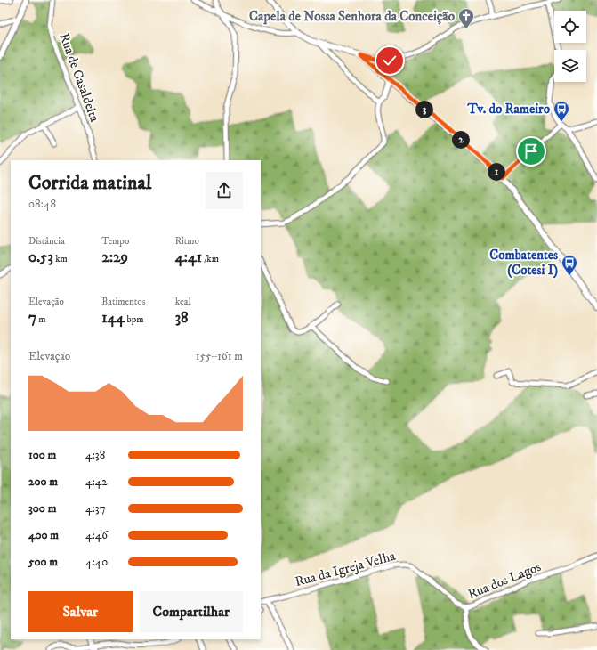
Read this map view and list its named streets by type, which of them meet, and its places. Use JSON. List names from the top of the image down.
{
  "streets": {
    "street": ["Rua de Casaldeita", "Rua da Igreja Velha", "Rua dos Lagos"]
  },
  "crossings": [
    ["Rua da Igreja Velha", "Rua dos Lagos"]
  ],
  "places": {
    "church": ["Capela de Nossa Senhora da Conceição"],
    "bus stop": ["Tv. do Rameiro", "Combatentes (Cotesi I)"]
  },
  "page": {
    "pins": ["3", "2", "1"],
    "heading": ["Corrida matinal", "08:48"],
    "stats": [
      ["Distância", "0.53 km"],
      ["Tempo", "2:29"],
      ["Ritmo", "4:41 /km"],
      ["Elevação", "7 m"],
      ["Batimentos", "144 bpm"],
      ["kcal", "38"]
    ],
    "chart": ["Elevação", "155–161 m"],
    "list": [
      {
        "name": "100 m",
        "note": "4:38"
      },
      {
        "name": "200 m",
        "note": "4:42"
      },
      {
        "name": "300 m",
        "note": "4:37"
      },
      {
        "name": "400 m",
        "note": "4:46"
      },
      {
        "name": "500 m",
        "note": "4:40"
      }
    ],
    "buttons": ["Salvar", "Compartilhar"]
  }
}
